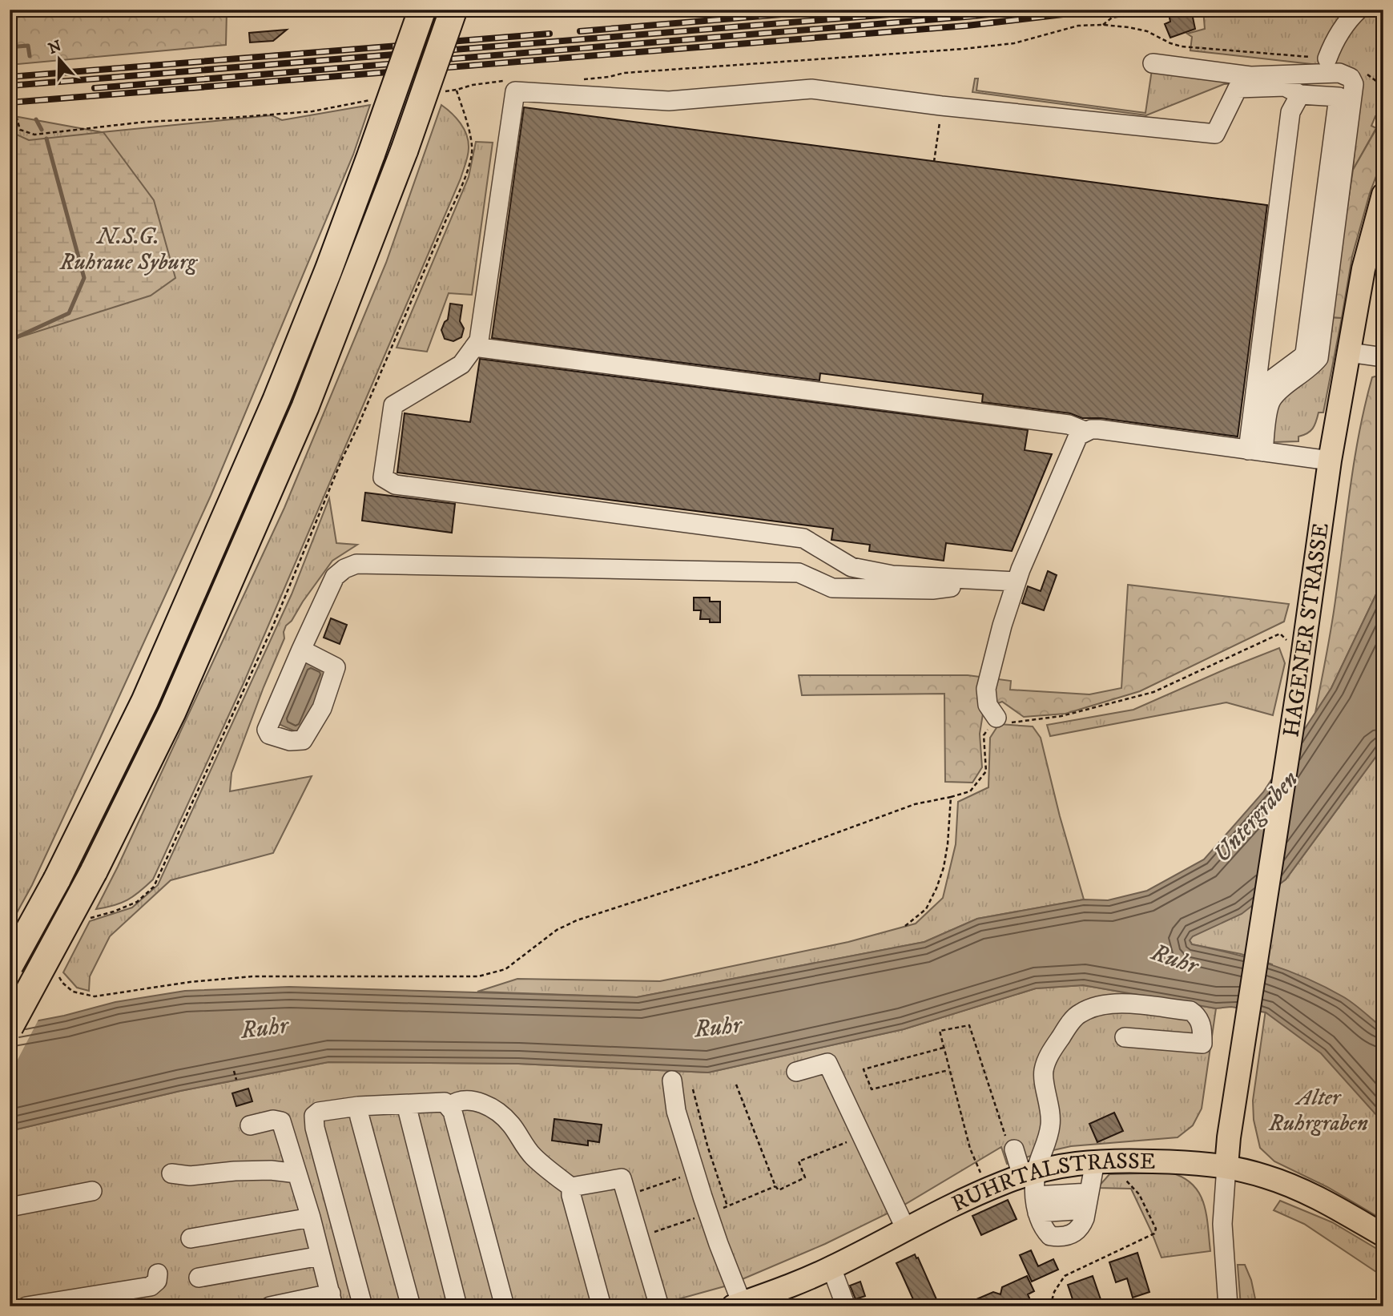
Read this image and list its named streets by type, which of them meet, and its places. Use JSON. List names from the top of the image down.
{
  "streets": {
    "main road": ["HAGENER STRASSE", "RUHRTALSTRASSE"]
  },
  "crossings": [
    ["HAGENER STRASSE", "RUHRTALSTRASSE"]
  ],
  "water": ["Untergraben", "Ruhr"],
  "parks": ["N.S.G. Ruhraue Syburg", "Alter Ruhrgraben"],
  "north": "top"
}
